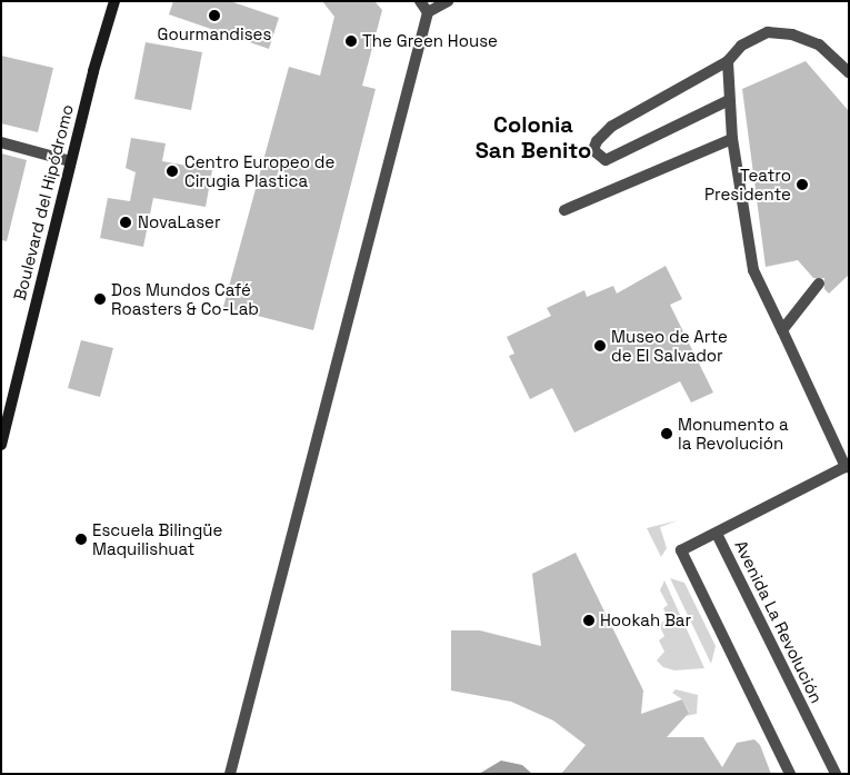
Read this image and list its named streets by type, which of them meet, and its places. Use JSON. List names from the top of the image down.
{
  "streets": {
    "street": ["Boulevard del Hipódromo", "Avenida La Revolución"]
  },
  "districts": ["Colonia San Benito"],
  "places": [
    "Gourmandises",
    "The Green House",
    "Centro Europeo de Cirugia Plastica",
    "Teatro Presidente",
    "NovaLaser",
    "Dos Mundos Café Roasters & Co-Lab",
    "Museo de Arte de El Salvador",
    "Monumento a la Revolución",
    "Escuela Bilingüe Maquilishuat",
    "Hookah Bar"
  ]
}
